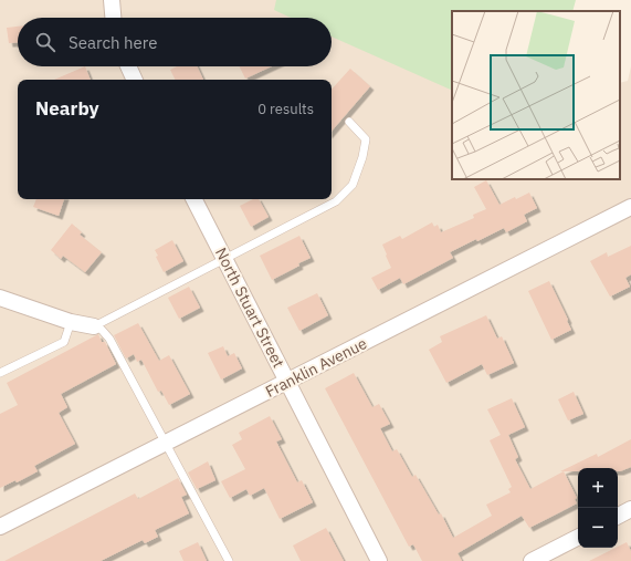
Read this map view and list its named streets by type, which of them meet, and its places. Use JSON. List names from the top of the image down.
{
  "streets": {
    "street": ["North Stuart Street", "Franklin Avenue"]
  },
  "crossings": [
    ["North Stuart Street", "Franklin Avenue"]
  ],
  "page": {
    "search": "Search here",
    "heading": ["Nearby", "0 results"],
    "map_buttons": ["+", "−"]
  }
}
